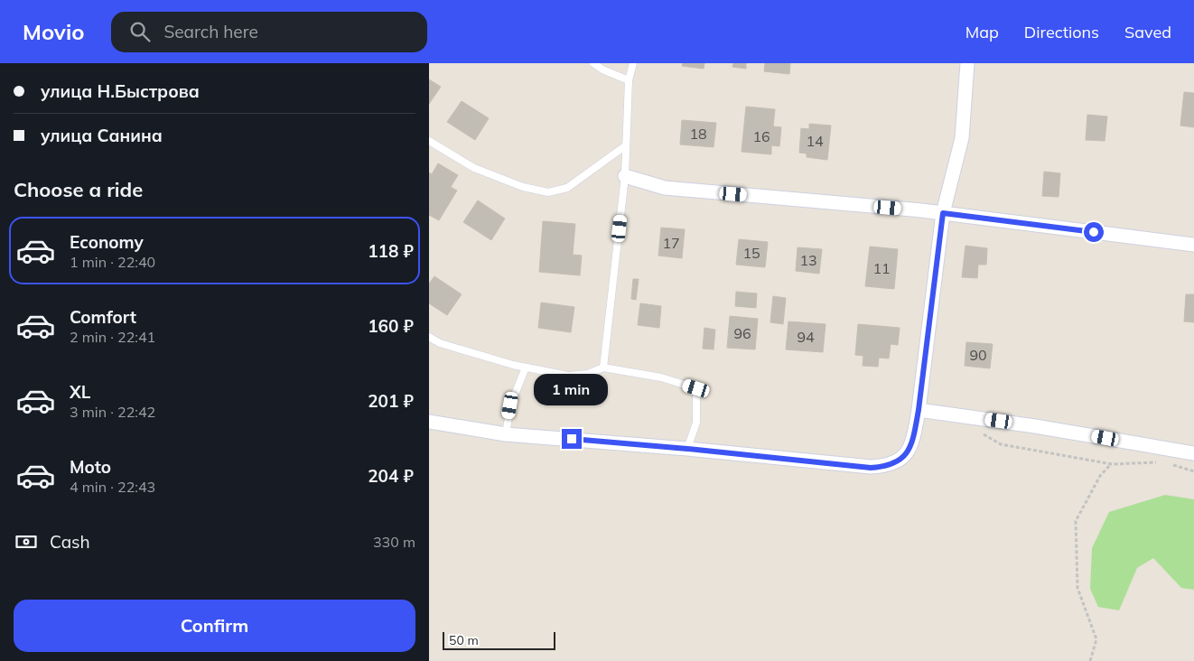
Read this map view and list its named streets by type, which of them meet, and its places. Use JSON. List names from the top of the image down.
{
  "house_numbers": [
    "18",
    "16",
    "14",
    "17",
    "15",
    "13",
    "11",
    "96",
    "94",
    "90"
  ],
  "scale_bar": "50 m",
  "page": {
    "header": "Movio",
    "search": "Search here",
    "nav": ["Map", "Directions", "Saved"],
    "banner": ["улица Н.Быстрова", "улица Санина"],
    "heading": "Choose a ride",
    "list": [
      {
        "name": "Economy",
        "note": "1 min · 22:40",
        "value": "118 ₽"
      },
      {
        "name": "Comfort",
        "note": "2 min · 22:41",
        "value": "160 ₽"
      },
      {
        "name": "XL",
        "note": "3 min · 22:42",
        "value": "201 ₽"
      },
      {
        "name": "Moto",
        "note": "4 min · 22:43",
        "value": "204 ₽"
      }
    ],
    "bubble": "1 min",
    "pay": ["Cash", "330 m"],
    "buttons": "Confirm",
    "scale": "50 m"
  }
}
